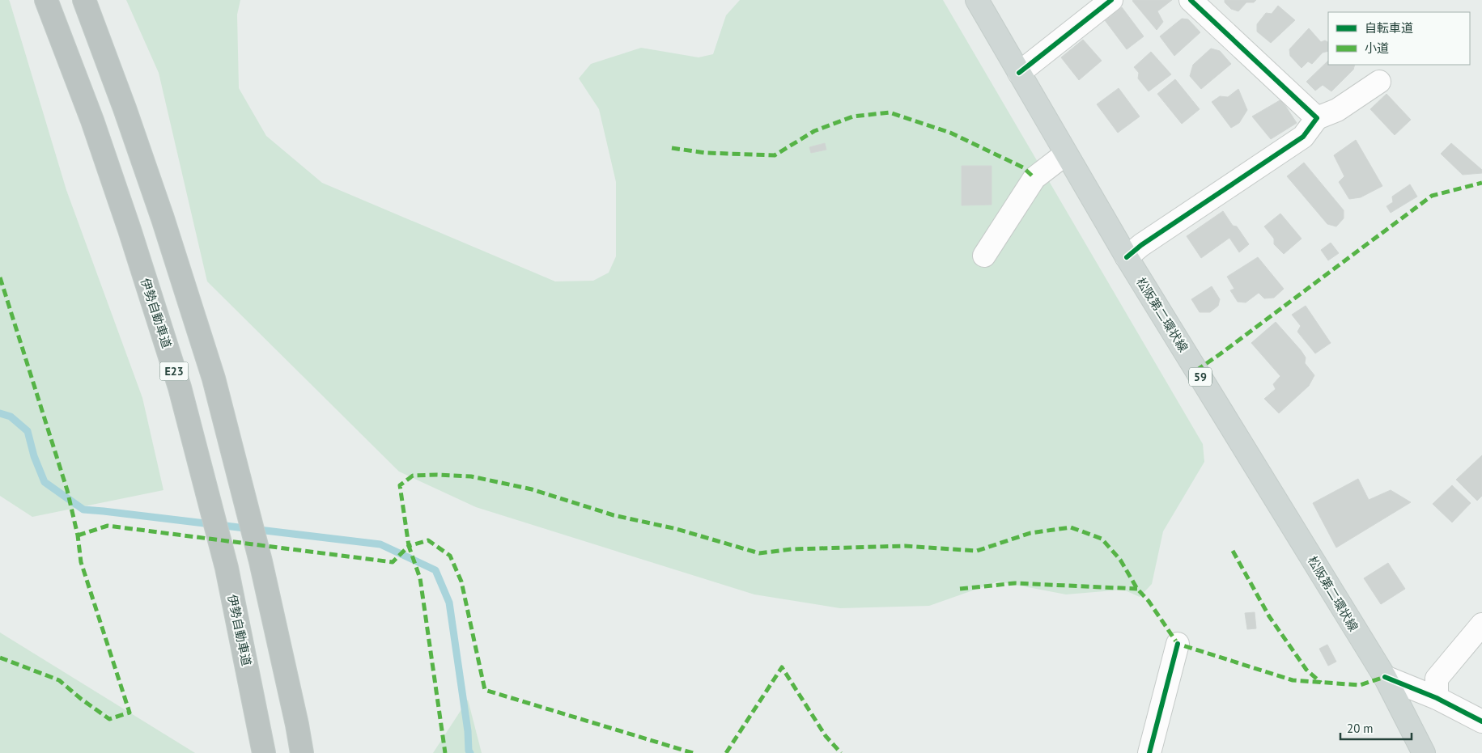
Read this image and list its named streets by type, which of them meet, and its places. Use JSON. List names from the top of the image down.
{
  "streets": {
    "highway": ["伊勢自動車道", "E23"],
    "main road": ["松阪第二環状線", "59"]
  },
  "legend": ["自転車道", "小道"],
  "scale_bar": "20 m"
}
